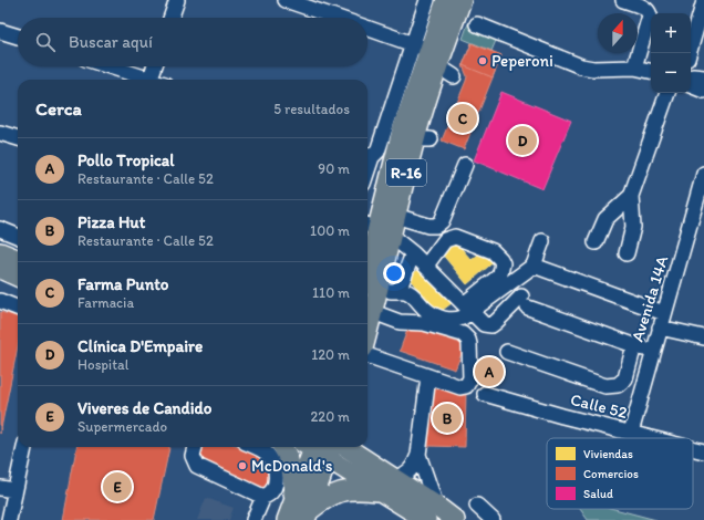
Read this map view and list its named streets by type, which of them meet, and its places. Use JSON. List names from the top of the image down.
{
  "streets": {
    "main road": ["R-16"],
    "street": ["Avenida 14A", "Calle 52"]
  },
  "crossings": [
    ["Avenida 14A", "Calle 52"]
  ],
  "places": ["Peperoni", "McDonald's"],
  "legend": ["Viviendas", "Comercios", "Salud"],
  "north": "top",
  "page": {
    "map_buttons": ["+", "−"],
    "search": "Buscar aquí",
    "heading": ["Cerca", "5 resultados"],
    "pins": [
      "C",
      "D",
      "A",
      "B",
      "E"
    ],
    "list": [
      {
        "mark": "A",
        "name": "Pollo Tropical",
        "note": "Restaurante · Calle 52",
        "value": "90 m"
      },
      {
        "mark": "B",
        "name": "Pizza Hut",
        "note": "Restaurante · Calle 52",
        "value": "100 m"
      },
      {
        "mark": "C",
        "name": "Farma Punto",
        "note": "Farmacia",
        "value": "110 m"
      },
      {
        "mark": "D",
        "name": "Clínica D'Empaire",
        "note": "Hospital",
        "value": "120 m"
      },
      {
        "mark": "E",
        "name": "Viveres de Candido",
        "note": "Supermercado",
        "value": "220 m"
      }
    ]
  }
}
